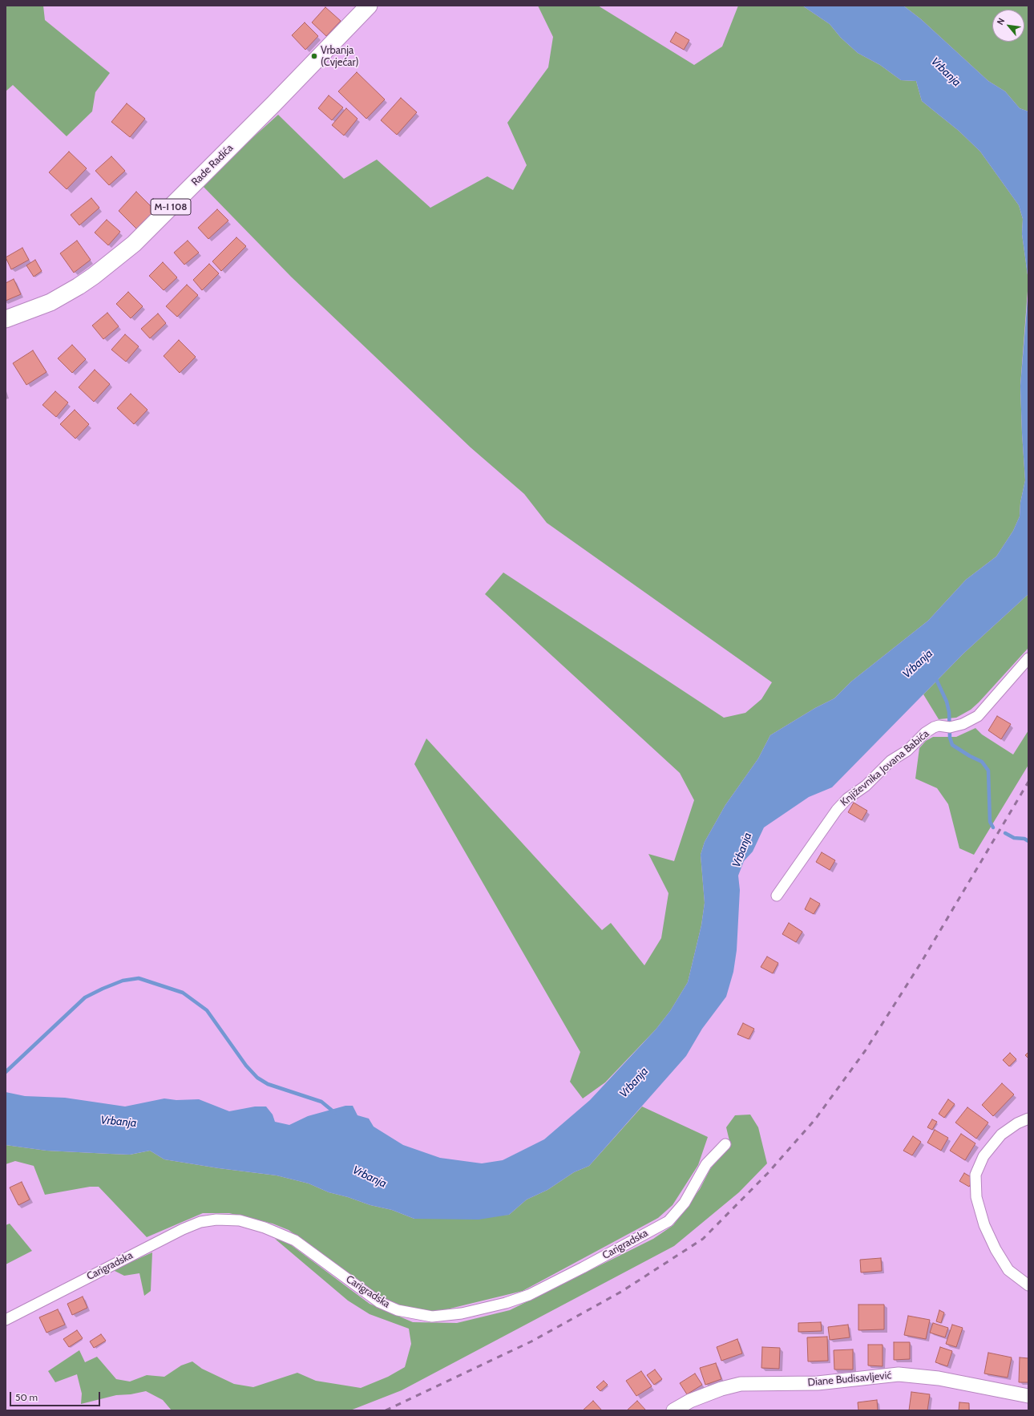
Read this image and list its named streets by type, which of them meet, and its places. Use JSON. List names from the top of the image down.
{
  "streets": {
    "main road": ["Rade Radića", "M-I 108"],
    "street": ["Književnika Jovana Babića", "Carigradska", "Diane Budisavljević"]
  },
  "water": ["Vrbanja"],
  "places": ["Vrbanja (Cvjećar)"],
  "scale_bar": "50 m",
  "north": "top left"
}
